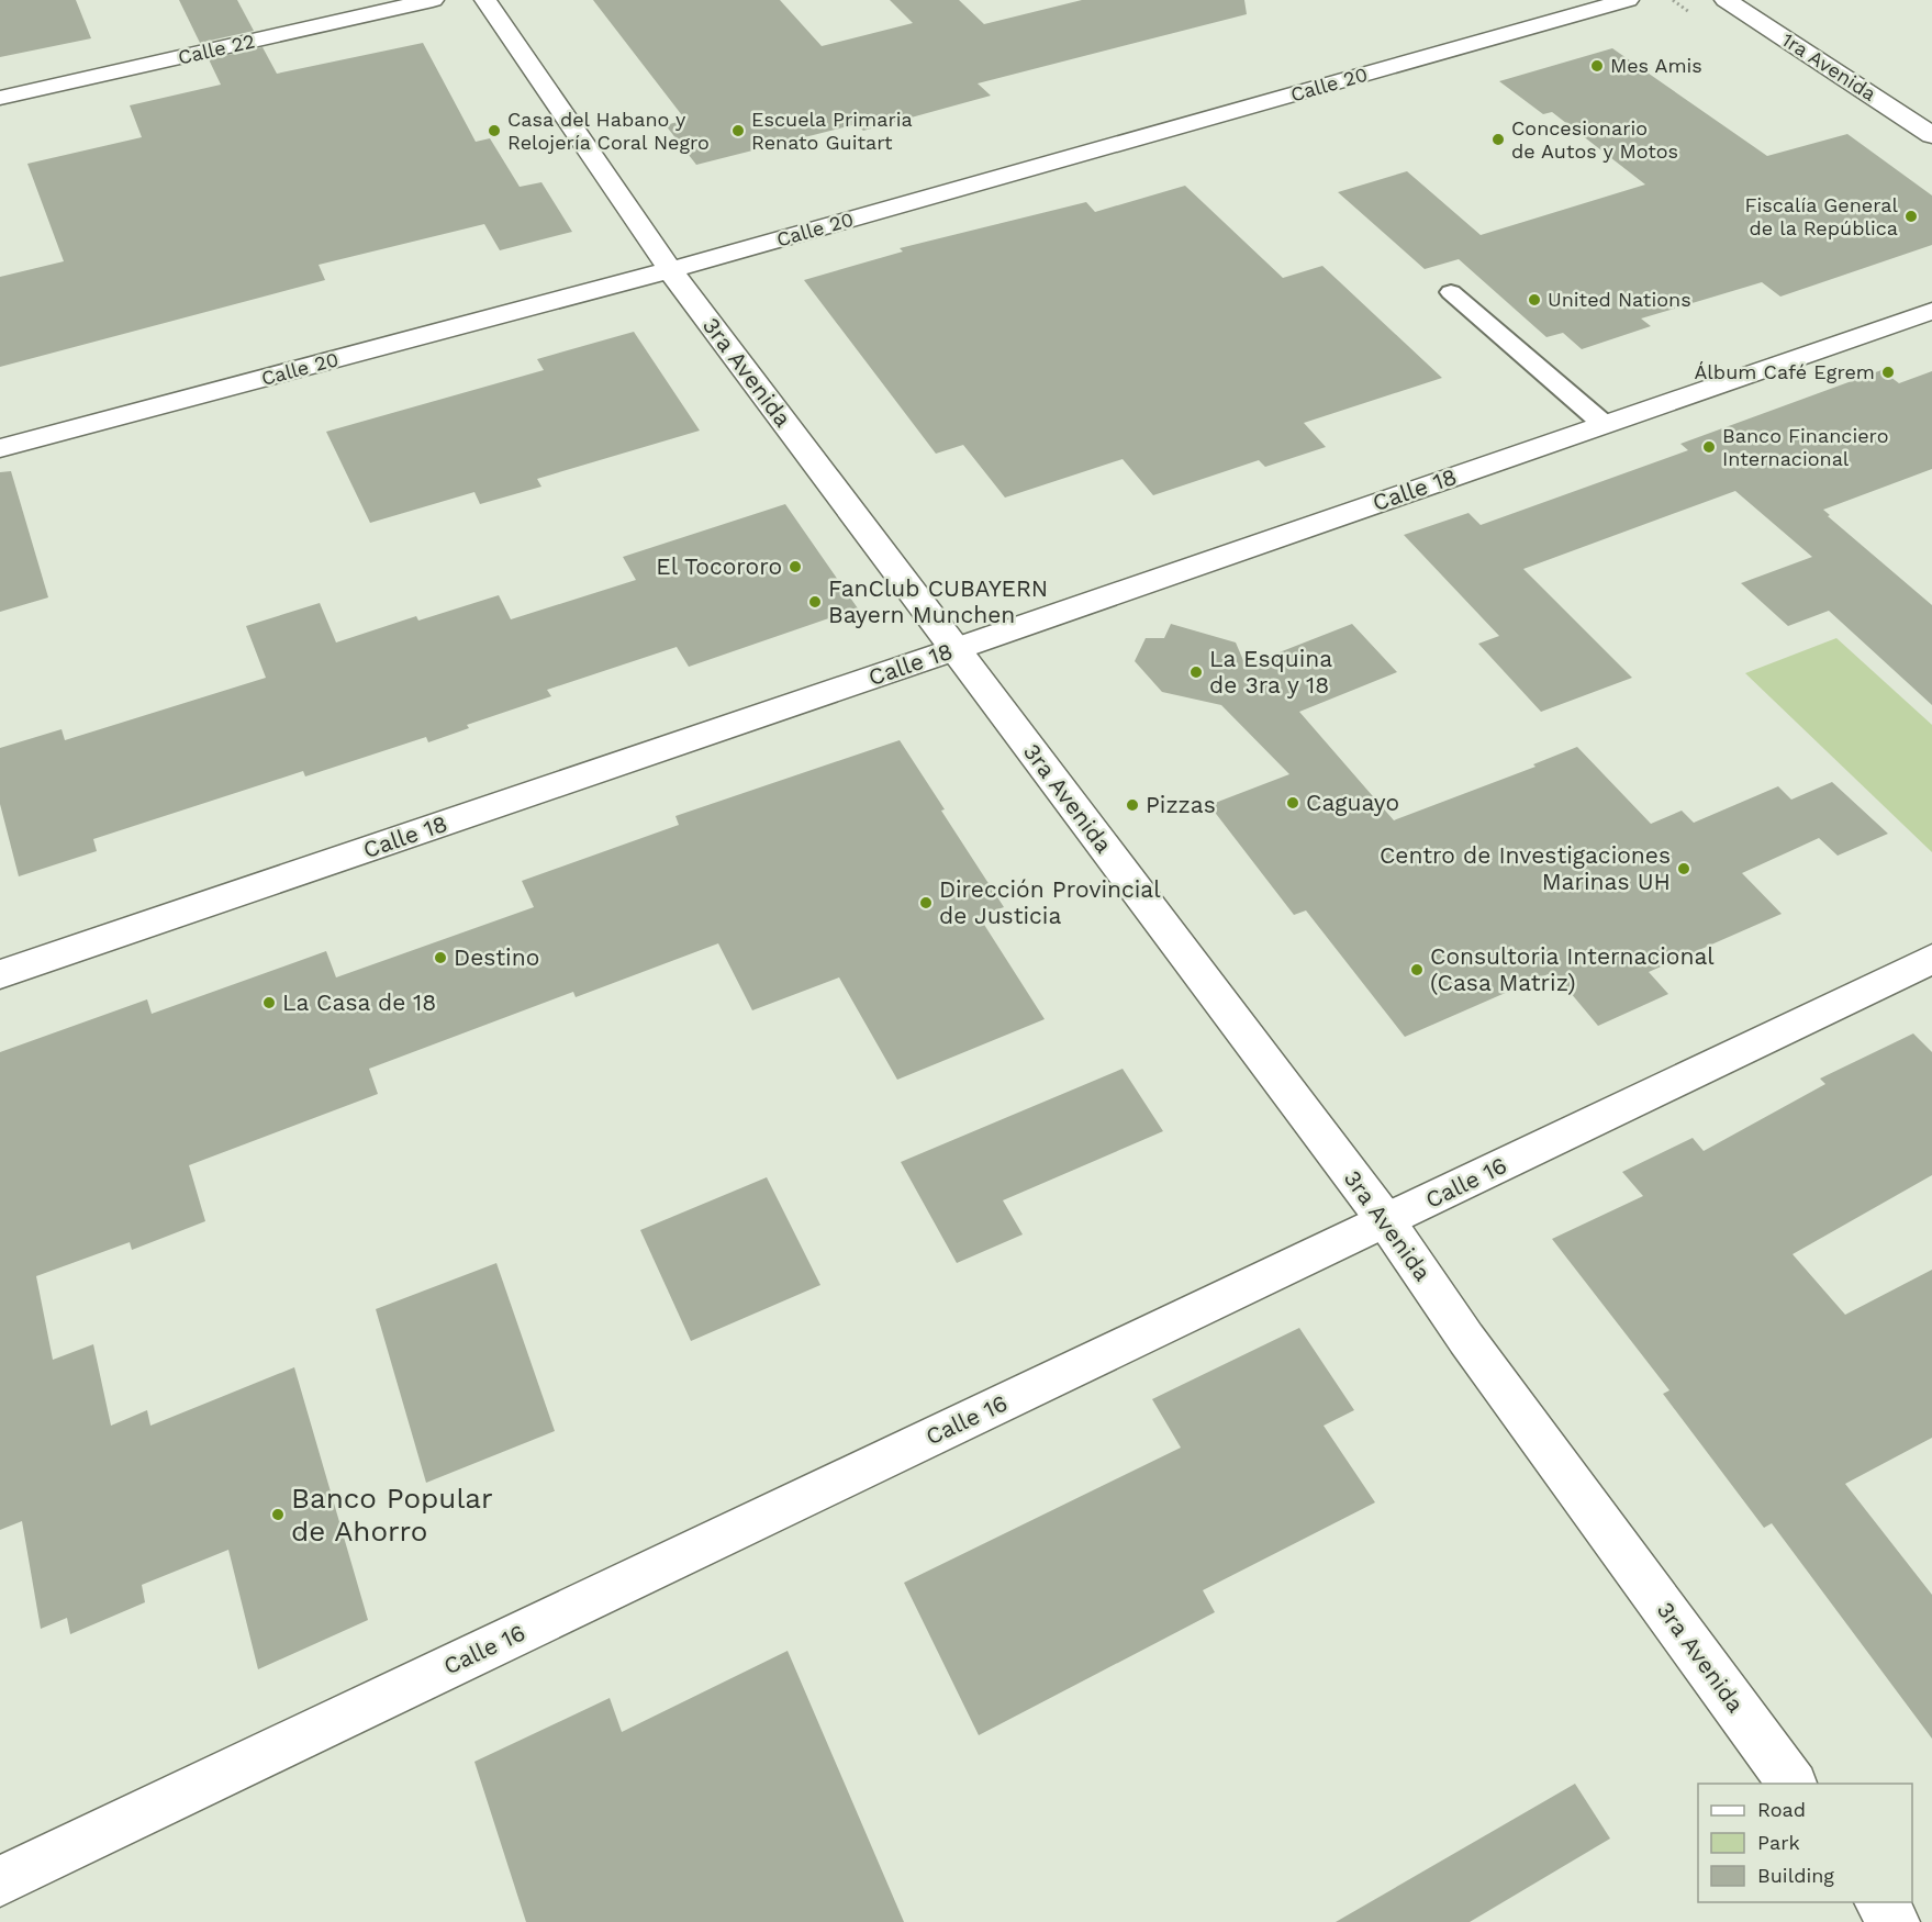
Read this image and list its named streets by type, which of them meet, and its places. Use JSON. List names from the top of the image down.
{
  "streets": {
    "street": [
      "Calle 22",
      "1ra Avenida",
      "Calle 20",
      "3ra Avenida",
      "Calle 18",
      "Calle 16"
    ]
  },
  "crossings": [
    ["Calle 20", "3ra Avenida"],
    ["3ra Avenida", "Calle 18"],
    ["3ra Avenida", "Calle 16"]
  ],
  "places": [
    "Mes Amis",
    "Casa del Habano y Relojería Coral Negro",
    "Escuela Primaria Renato Guitart",
    "Concesionario de Autos y Motos",
    "Fiscalía General de la República",
    "United Nations",
    "Álbum Café Egrem",
    "Banco Financiero Internacional",
    "El Tocororo",
    "FanClub CUBAYERN Bayern Munchen",
    "La Esquina de 3ra y 18",
    "Caguayo",
    "Pizzas",
    "Centro de Investigaciones Marinas UH",
    "Dirección Provincial de Justicia",
    "Destino",
    "Consultoria Internacional (Casa Matriz)",
    "La Casa de 18",
    "Banco Popular de Ahorro"
  ],
  "legend": ["Road", "Park", "Building"]
}
